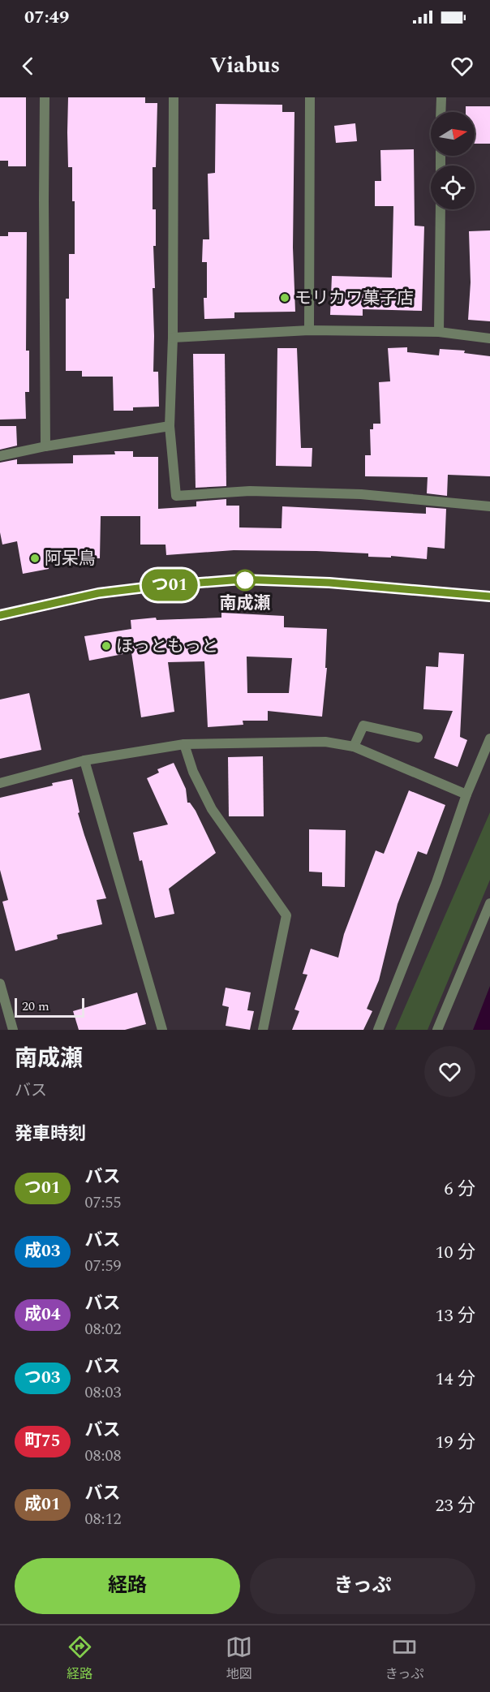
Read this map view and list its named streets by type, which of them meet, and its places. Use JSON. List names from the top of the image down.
{
  "places": [
    "モリカワ菓子店",
    "阿呆鳥",
    "南成瀬",
    "ほっともっと"
  ],
  "lines": ["bus line つ01"],
  "scale_bar": "20 m",
  "north": "right",
  "page": {
    "status": "07:49",
    "header": "Viabus",
    "on_map": "つ01",
    "scale": "20 m",
    "heading": [
      ["南成瀬", "バス"],
      "発車時刻"
    ],
    "list": [
      {
        "mark": "つ01",
        "name": "バス",
        "note": "07:55",
        "value": "6 分"
      },
      {
        "mark": "成03",
        "name": "バス",
        "note": "07:59",
        "value": "10 分"
      },
      {
        "mark": "成04",
        "name": "バス",
        "note": "08:02",
        "value": "13 分"
      },
      {
        "mark": "つ03",
        "name": "バス",
        "note": "08:03",
        "value": "14 分"
      },
      {
        "mark": "町75",
        "name": "バス",
        "note": "08:08",
        "value": "19 分"
      },
      {
        "mark": "成01",
        "name": "バス",
        "note": "08:12",
        "value": "23 分"
      }
    ],
    "buttons": ["経路", "きっぷ"],
    "tabs": ["経路", "地図", "きっぷ"]
  }
}
